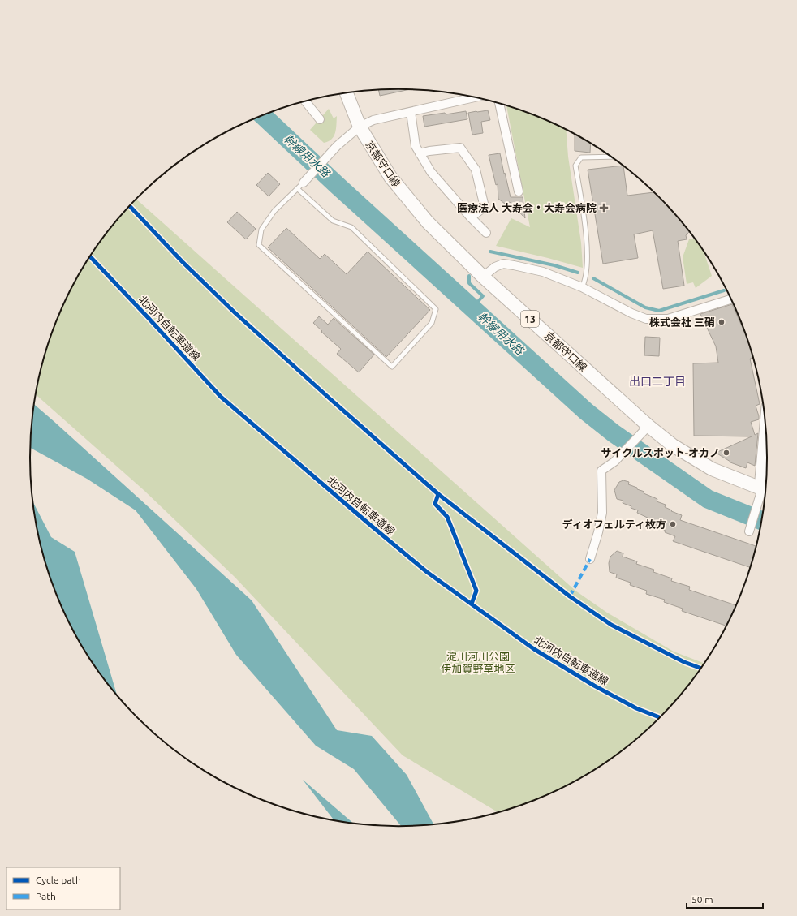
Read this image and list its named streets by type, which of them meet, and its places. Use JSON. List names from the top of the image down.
{
  "streets": {
    "main road": ["京都守口線", "13"],
    "cycle path": ["北河内自転車道線"]
  },
  "districts": ["出口二丁目"],
  "water": ["幹線用水路"],
  "parks": ["淀川河川公園 伊加賀野草地区"],
  "places": {
    "health": ["医療法人 大寿会・大寿会病院"],
    "other": ["株式会社 三硝", "サイクルスポット-オカノ", "ディオフェルティ枚方"]
  },
  "legend": ["Cycle path", "Path"],
  "scale_bar": "50 m"
}
